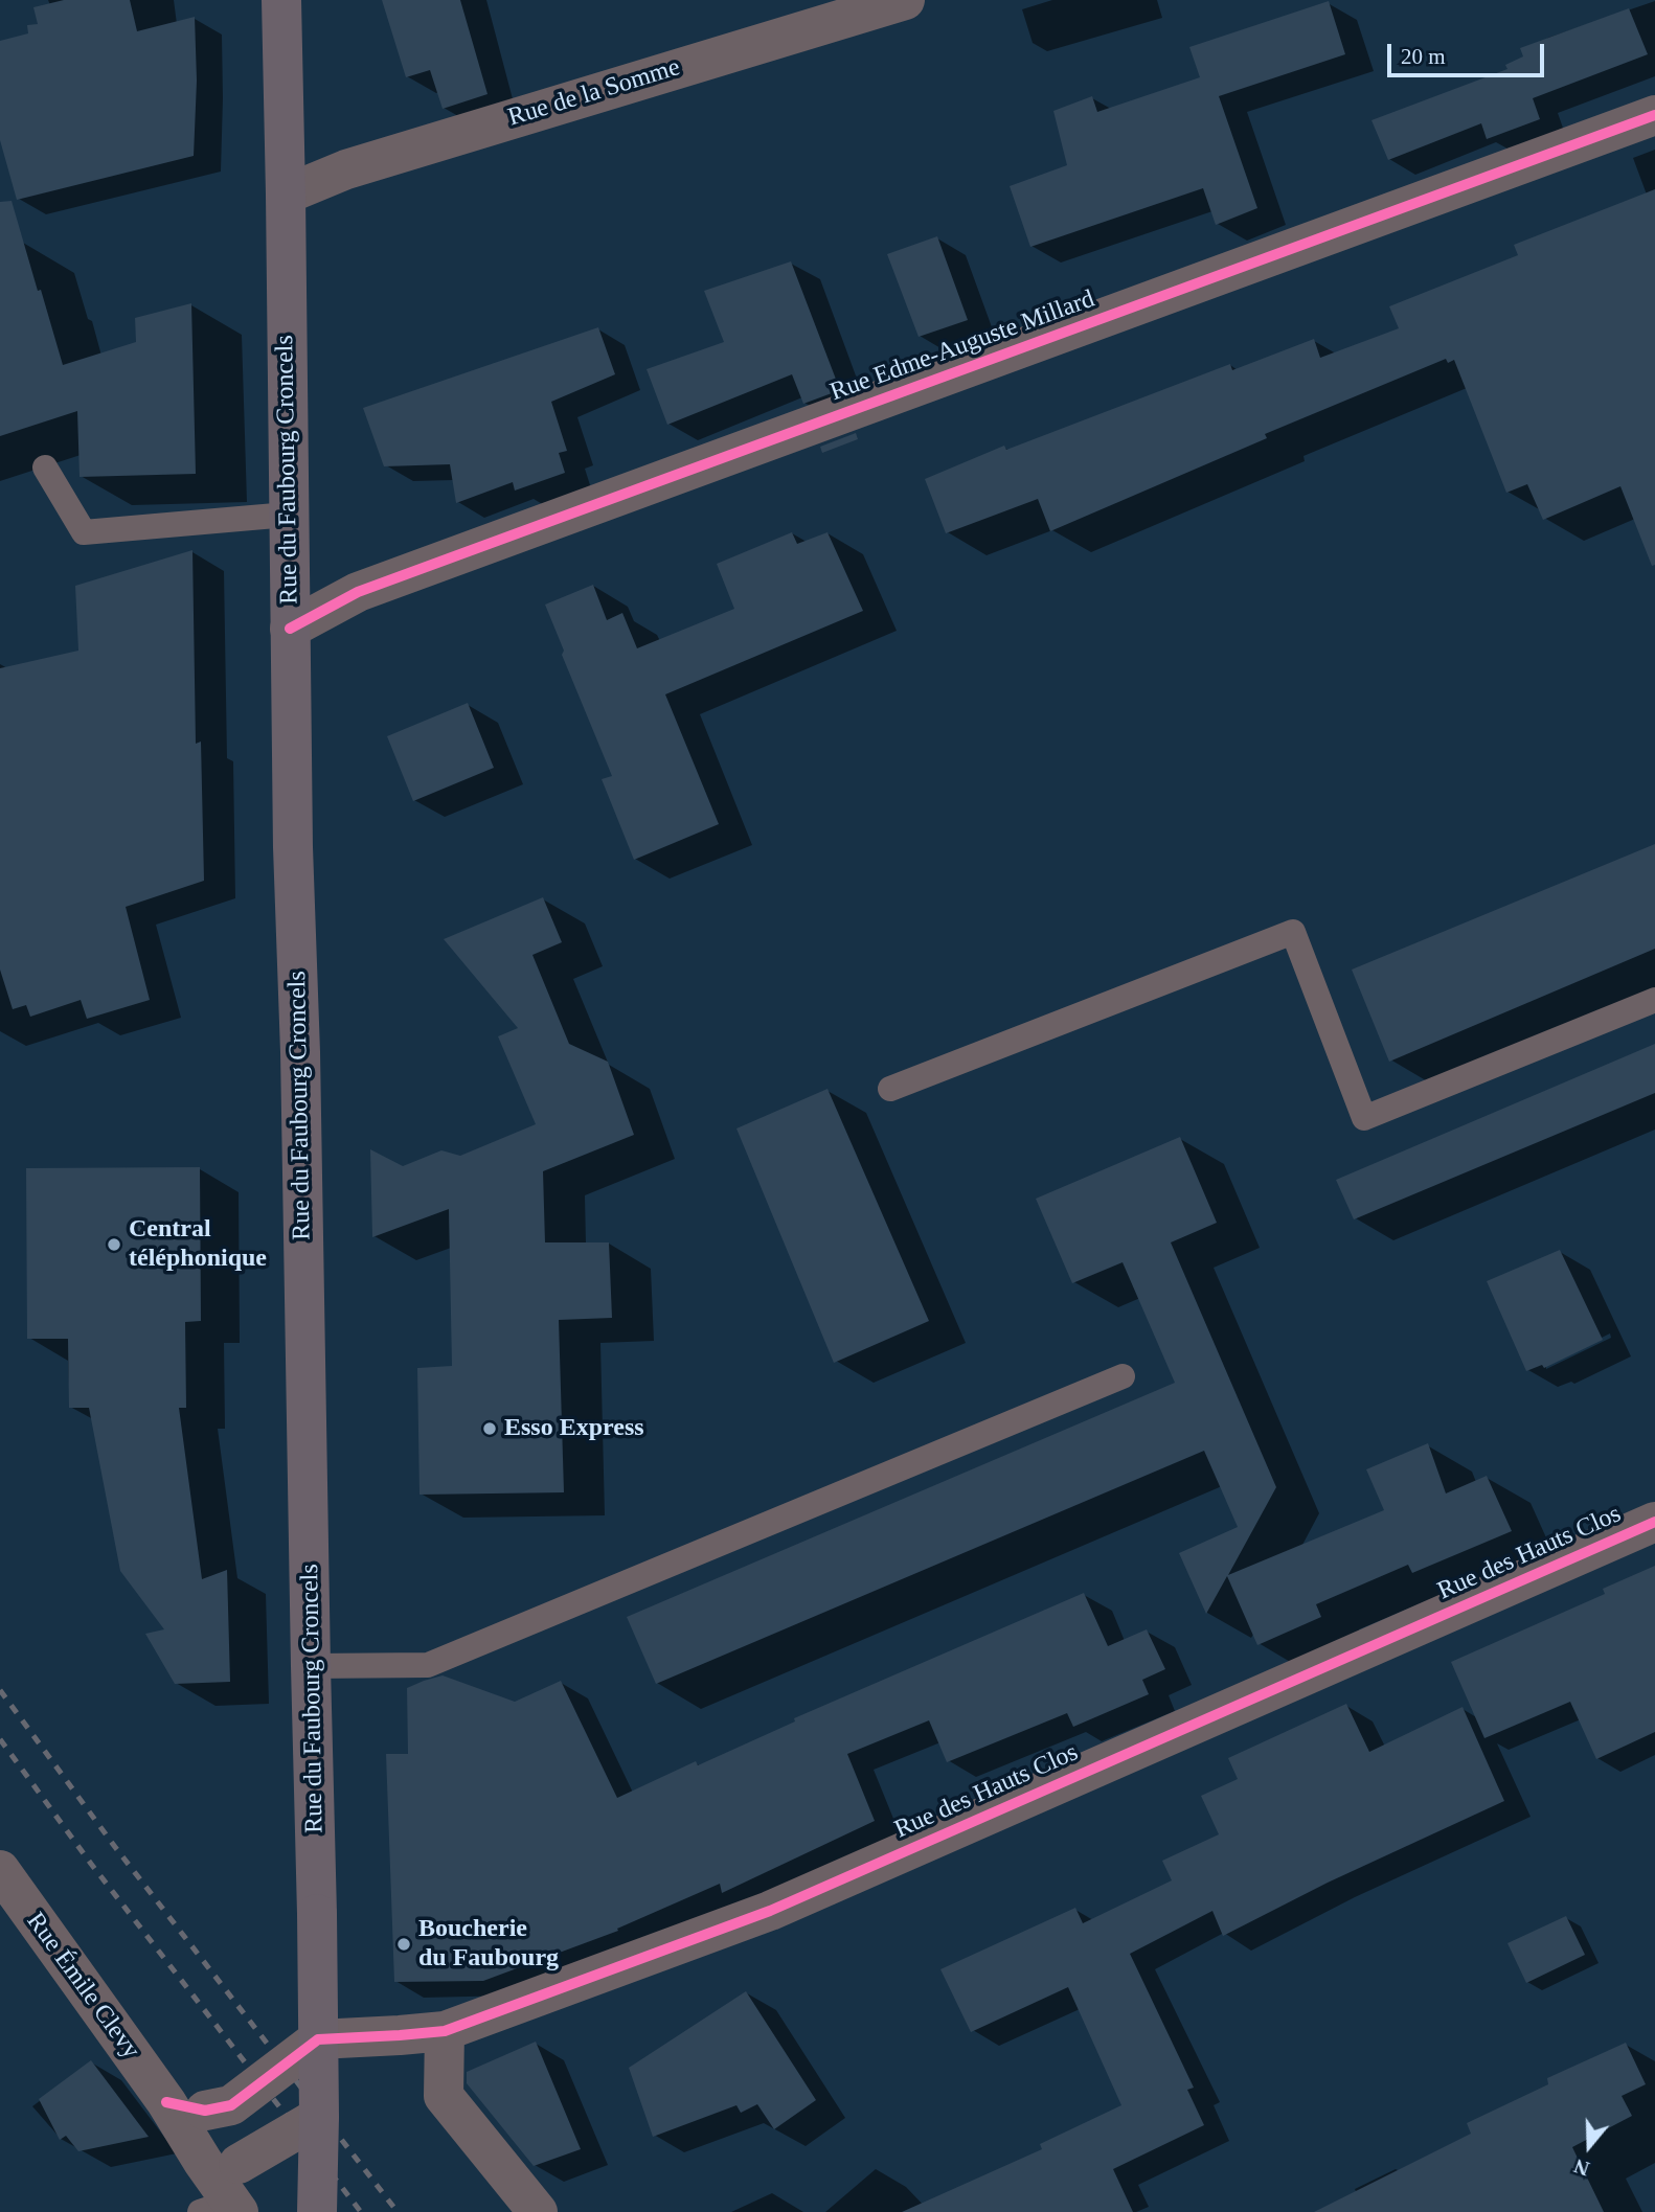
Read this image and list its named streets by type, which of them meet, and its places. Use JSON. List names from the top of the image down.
{
  "streets": {
    "main road": ["Rue du Faubourg Croncels"],
    "street": [
      "Rue de la Somme",
      "Rue Edme-Auguste Millard",
      "Rue des Hauts Clos",
      "Rue Émile Clevy"
    ]
  },
  "crossings": [
    ["Rue de la Somme", "Rue du Faubourg Croncels"],
    ["Rue Edme-Auguste Millard", "Rue du Faubourg Croncels"],
    ["Rue du Faubourg Croncels", "Rue des Hauts Clos"]
  ],
  "places": ["Central téléphonique", "Esso Express", "Boucherie du Faubourg"],
  "scale_bar": "20 m",
  "north": "bottom"
}
